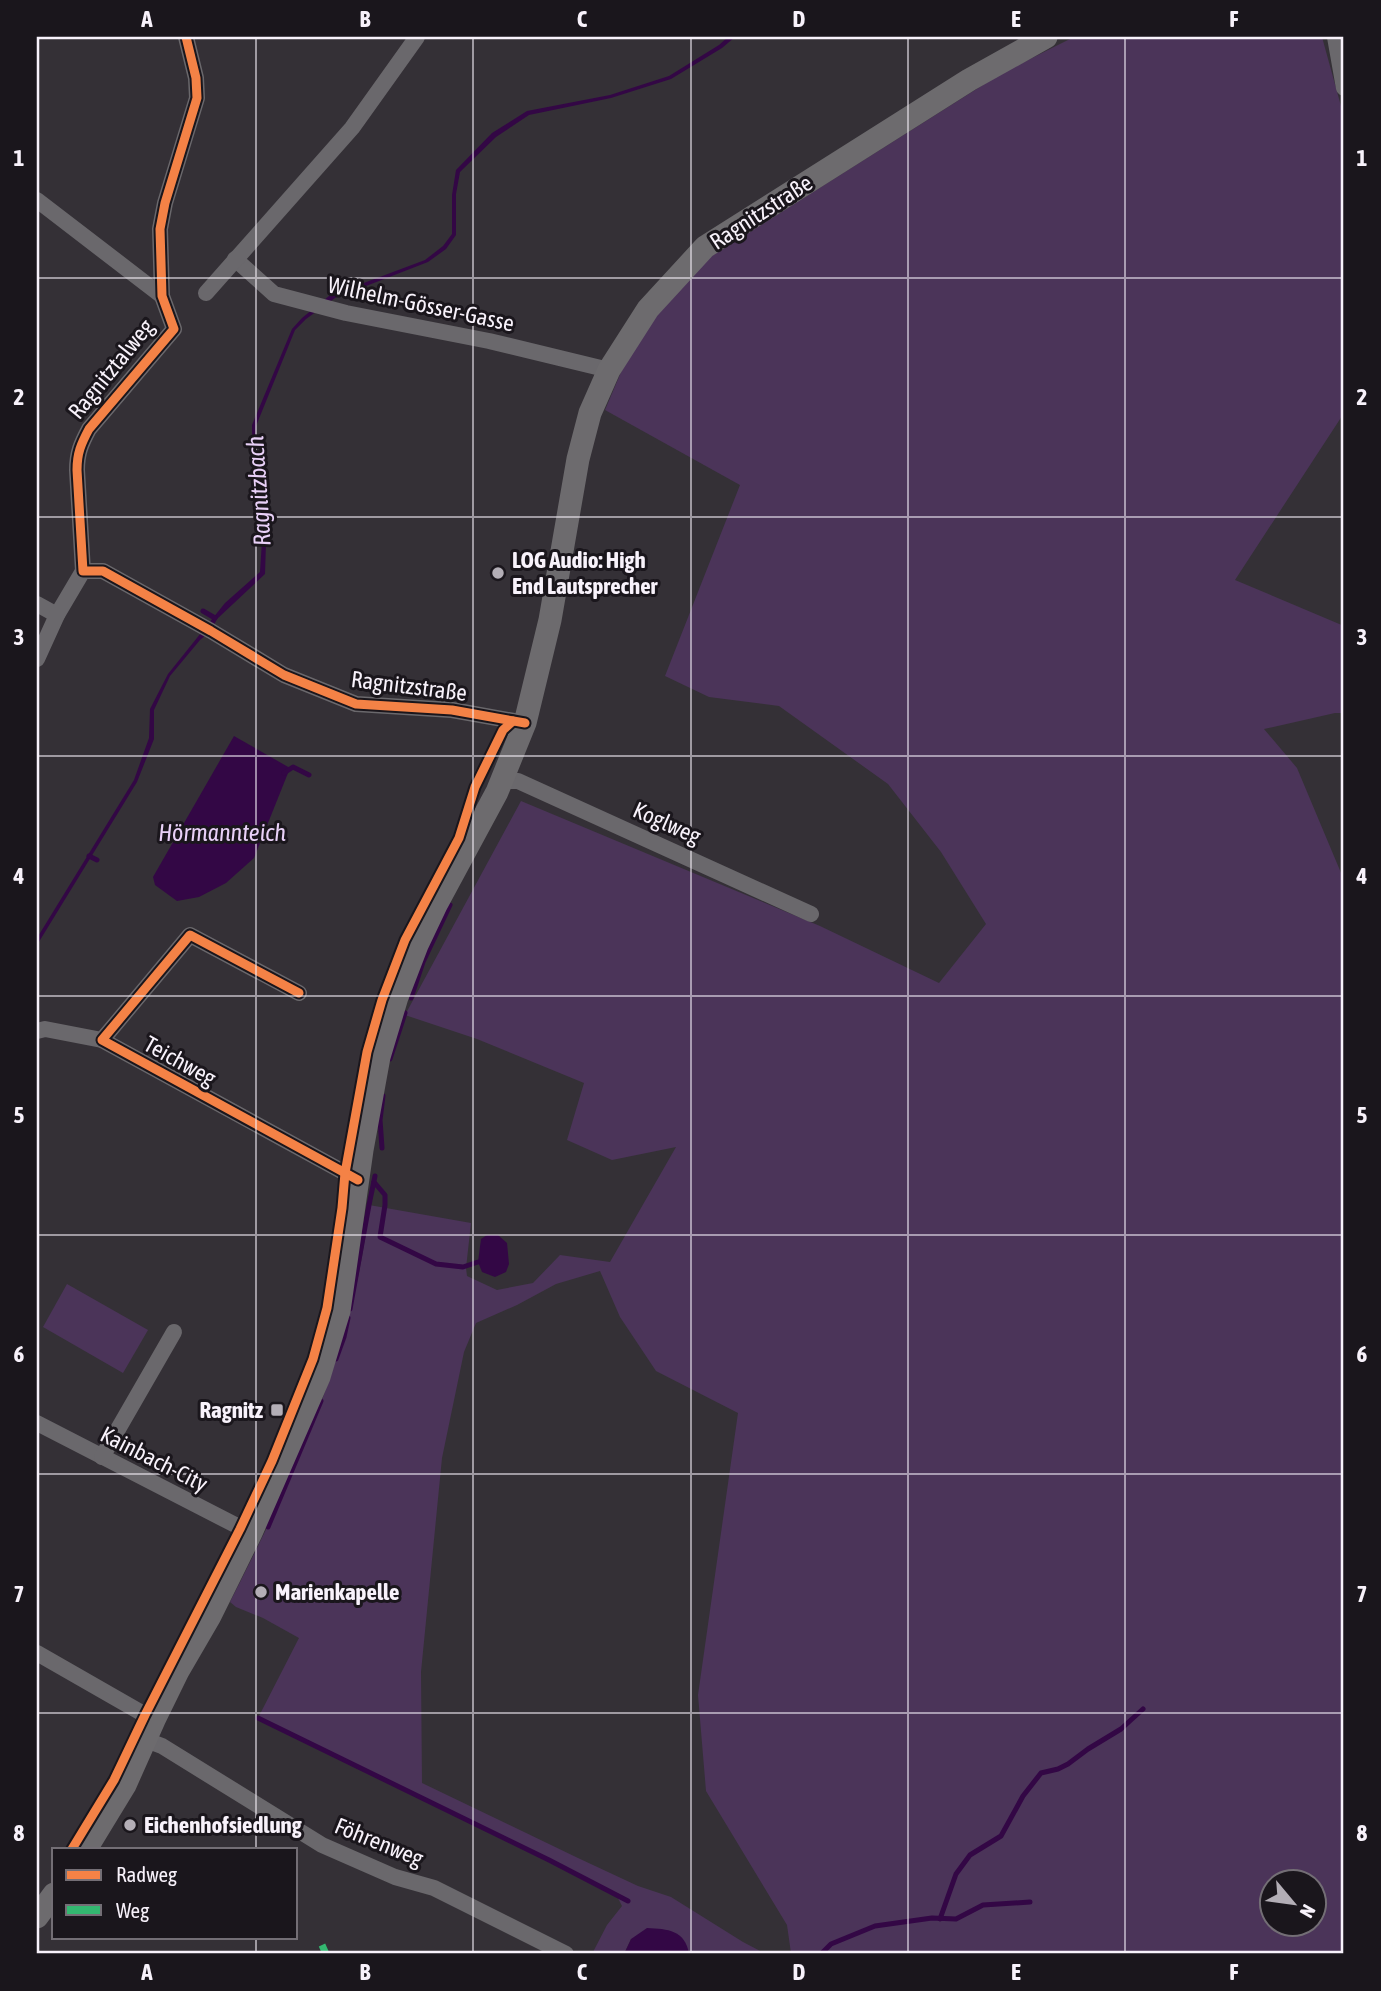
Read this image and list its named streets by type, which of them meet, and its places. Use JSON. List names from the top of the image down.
{
  "streets": {
    "main road": ["Ragnitzstraße"],
    "street": [
      "Wilhelm-Gösser-Gasse",
      "Ragnitztalweg",
      "Koglweg",
      "Teichweg",
      "Kainbach-City",
      "Föhrenweg"
    ]
  },
  "crossings": [
    ["Ragnitzstraße", "Wilhelm-Gösser-Gasse"],
    ["Ragnitzstraße", "Ragnitztalweg"],
    ["Ragnitzstraße", "Koglweg"],
    ["Ragnitzstraße", "Teichweg"],
    ["Ragnitzstraße", "Kainbach-City"],
    ["Ragnitzstraße", "Föhrenweg"]
  ],
  "water": ["Ragnitzbach", "Hörmannteich"],
  "places": {
    "other": ["LOG Audio: High End Lautsprecher", "Marienkapelle", "Eichenhofsiedlung"],
    "transit": ["Ragnitz"]
  },
  "legend": ["Radweg", "Weg"],
  "north": "bottom right",
  "grid": {
    "columns": [
      "A",
      "B",
      "C",
      "D",
      "E",
      "F"
    ],
    "rows": [
      "1",
      "2",
      "3",
      "4",
      "5",
      "6",
      "7",
      "8"
    ]
  }
}
